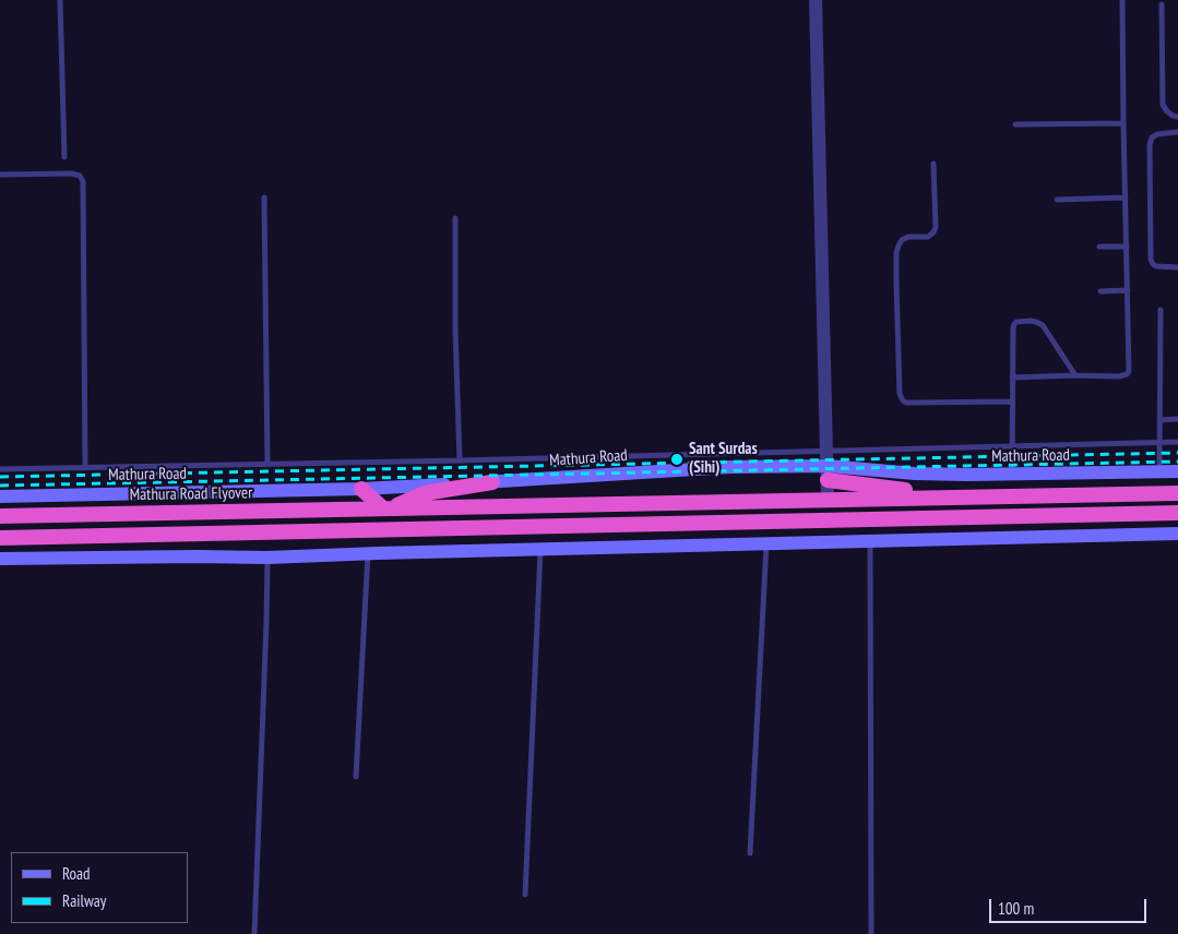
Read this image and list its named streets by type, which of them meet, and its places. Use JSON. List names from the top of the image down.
{
  "streets": {
    "highway": ["Mathura Road Flyover"],
    "main road": ["Mathura Road"]
  },
  "places": ["Sant Surdas (Sihi)"],
  "legend": ["Road", "Railway"],
  "scale_bar": "100 m"
}
